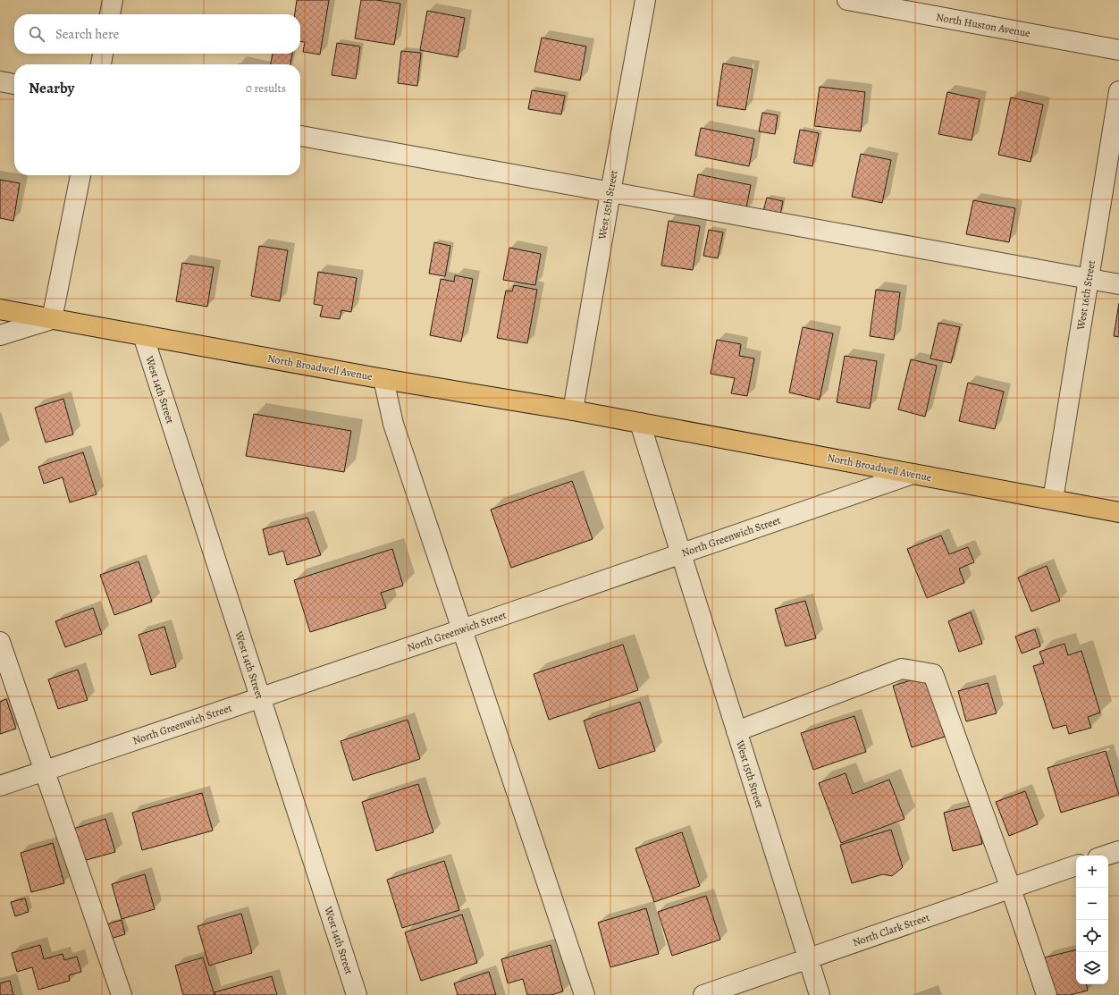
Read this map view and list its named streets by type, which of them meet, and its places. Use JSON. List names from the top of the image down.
{
  "streets": {
    "main road": ["North Broadwell Avenue"],
    "street": [
      "North Huston Avenue",
      "West 15th Street",
      "West 16th Street",
      "West 14th Street",
      "North Greenwich Street",
      "North Clark Street"
    ]
  },
  "crossings": [
    ["West 15th Street", "North Broadwell Avenue"],
    ["West 15th Street", "North Greenwich Street"],
    ["West 15th Street", "North Clark Street"],
    ["West 16th Street", "North Broadwell Avenue"],
    ["North Broadwell Avenue", "West 14th Street"],
    ["North Broadwell Avenue", "North Greenwich Street"],
    ["West 14th Street", "North Greenwich Street"]
  ],
  "page": {
    "search": "Search here",
    "heading": ["Nearby", "0 results"],
    "map_buttons": ["+", "−"]
  }
}
